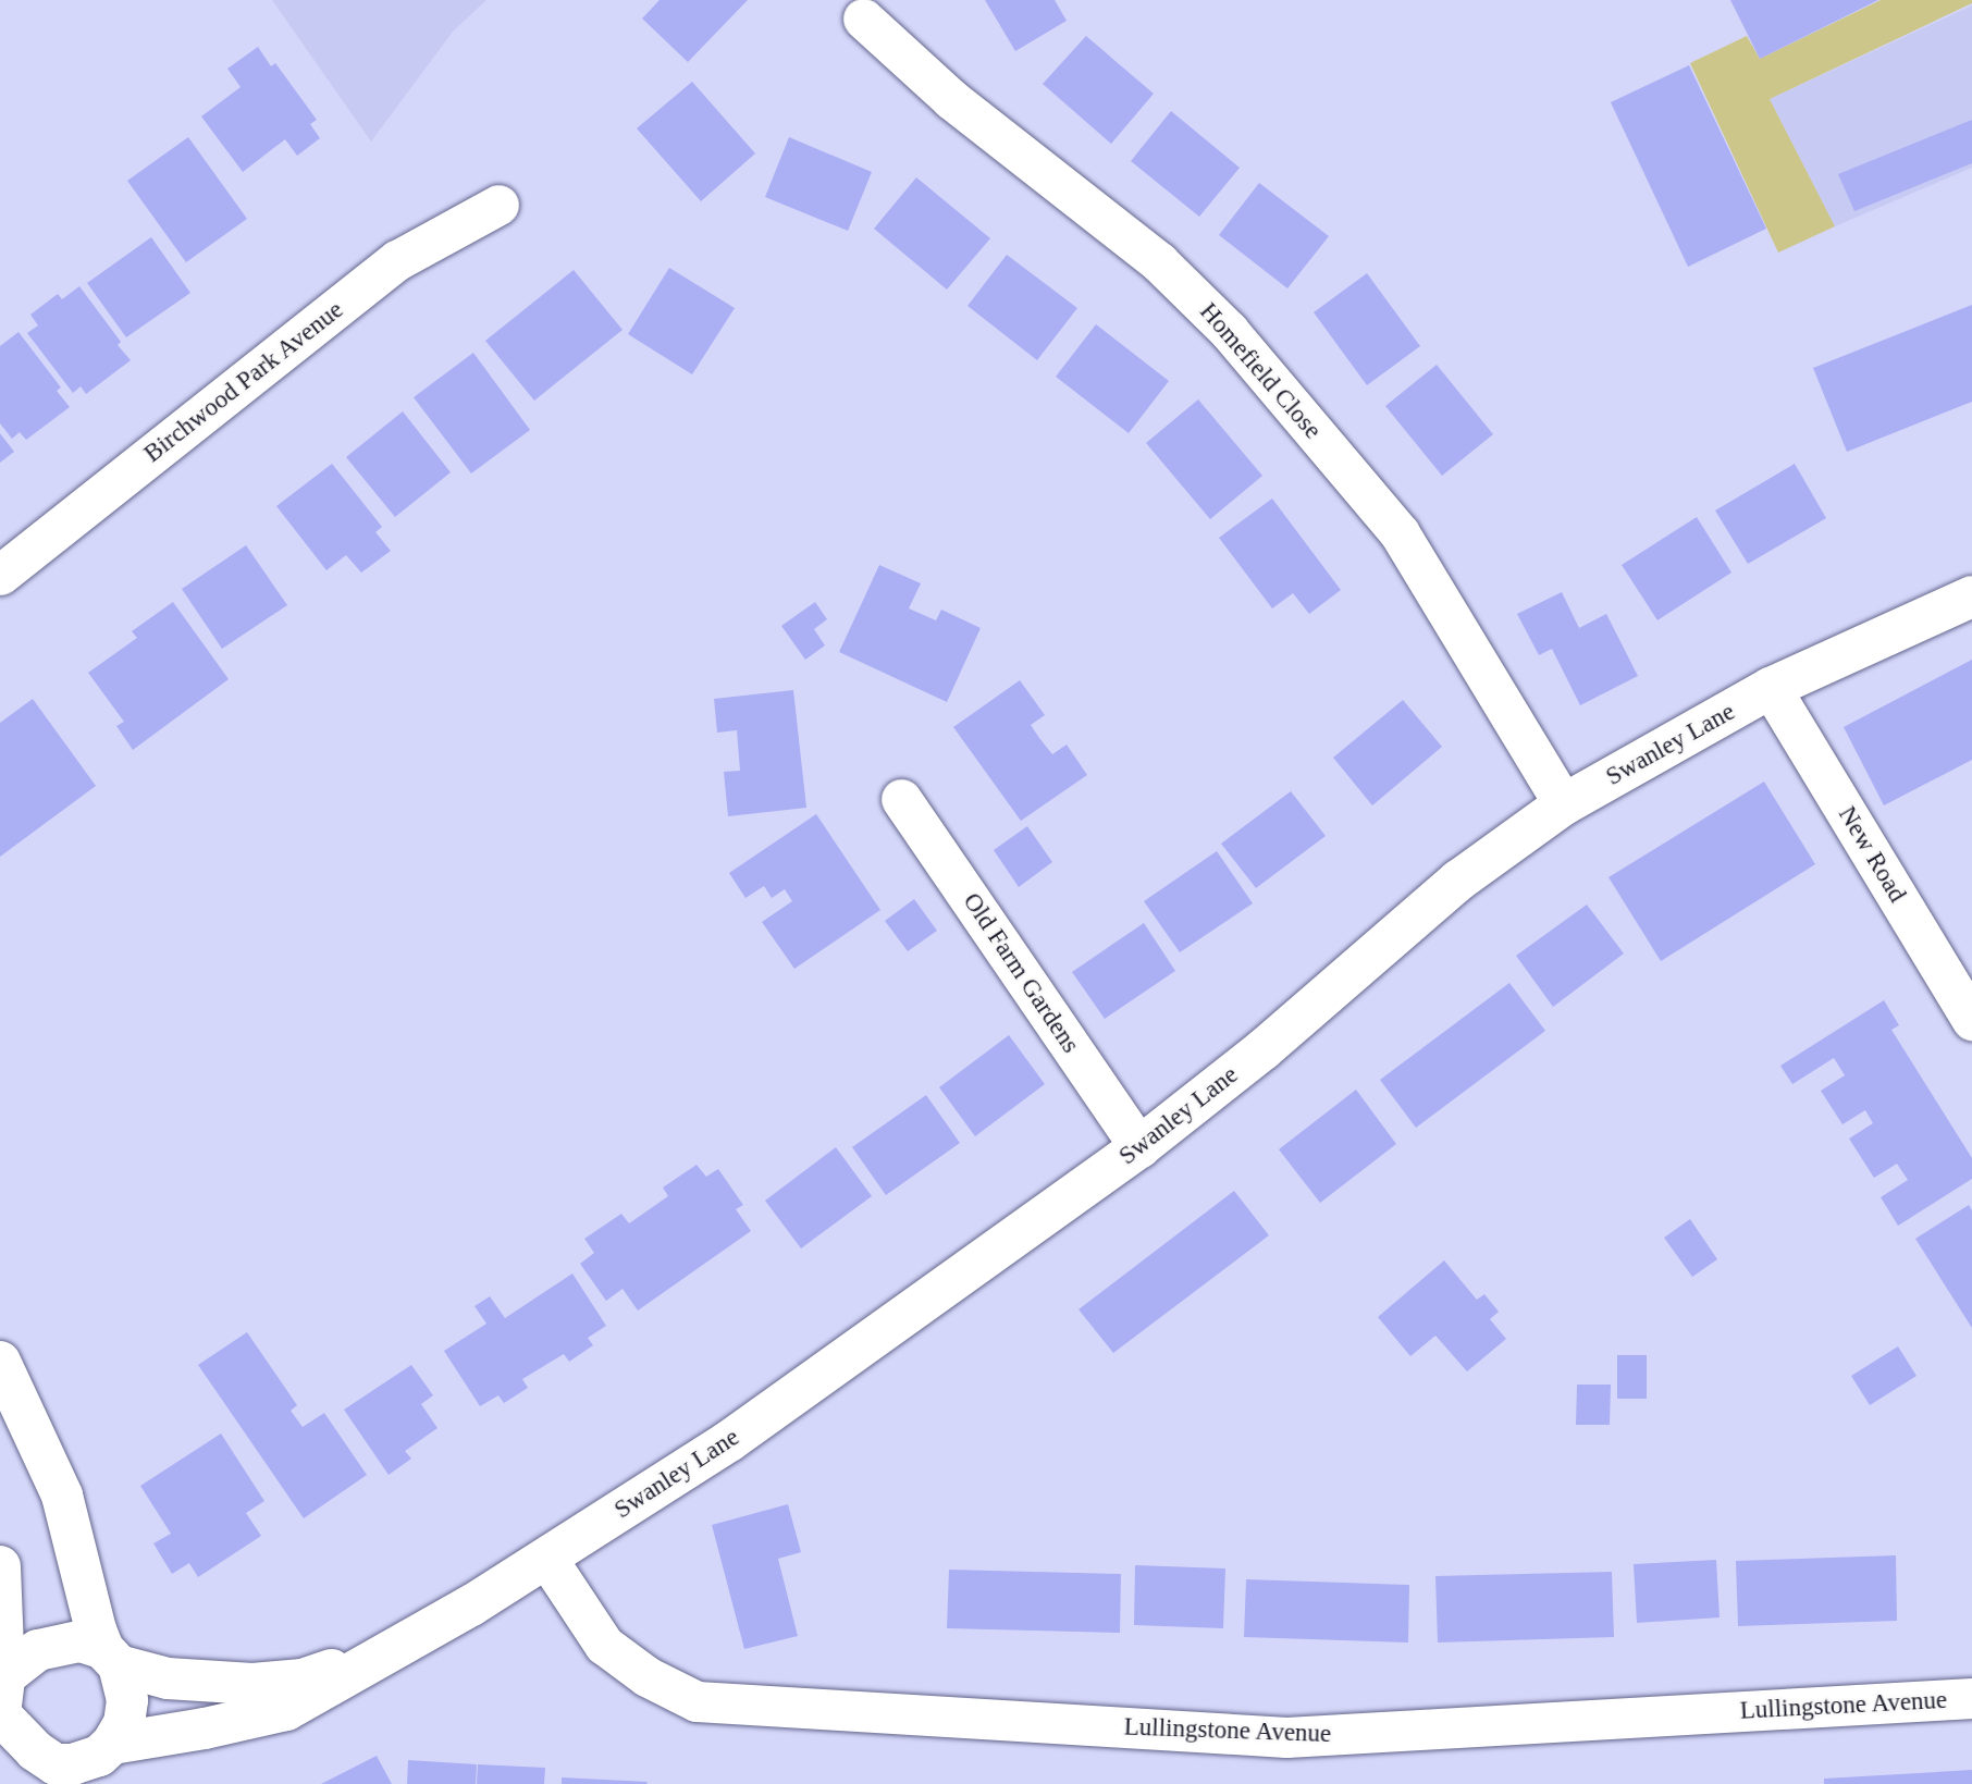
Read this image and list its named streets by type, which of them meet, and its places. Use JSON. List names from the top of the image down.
{
  "streets": {
    "main road": ["Swanley Lane"],
    "street": [
      "Homefield Close",
      "Birchwood Park Avenue",
      "New Road",
      "Old Farm Gardens",
      "Lullingstone Avenue"
    ]
  },
  "crossings": [
    ["Homefield Close", "Swanley Lane"],
    ["Swanley Lane", "New Road"],
    ["Swanley Lane", "Old Farm Gardens"],
    ["Swanley Lane", "Lullingstone Avenue"]
  ]
}
